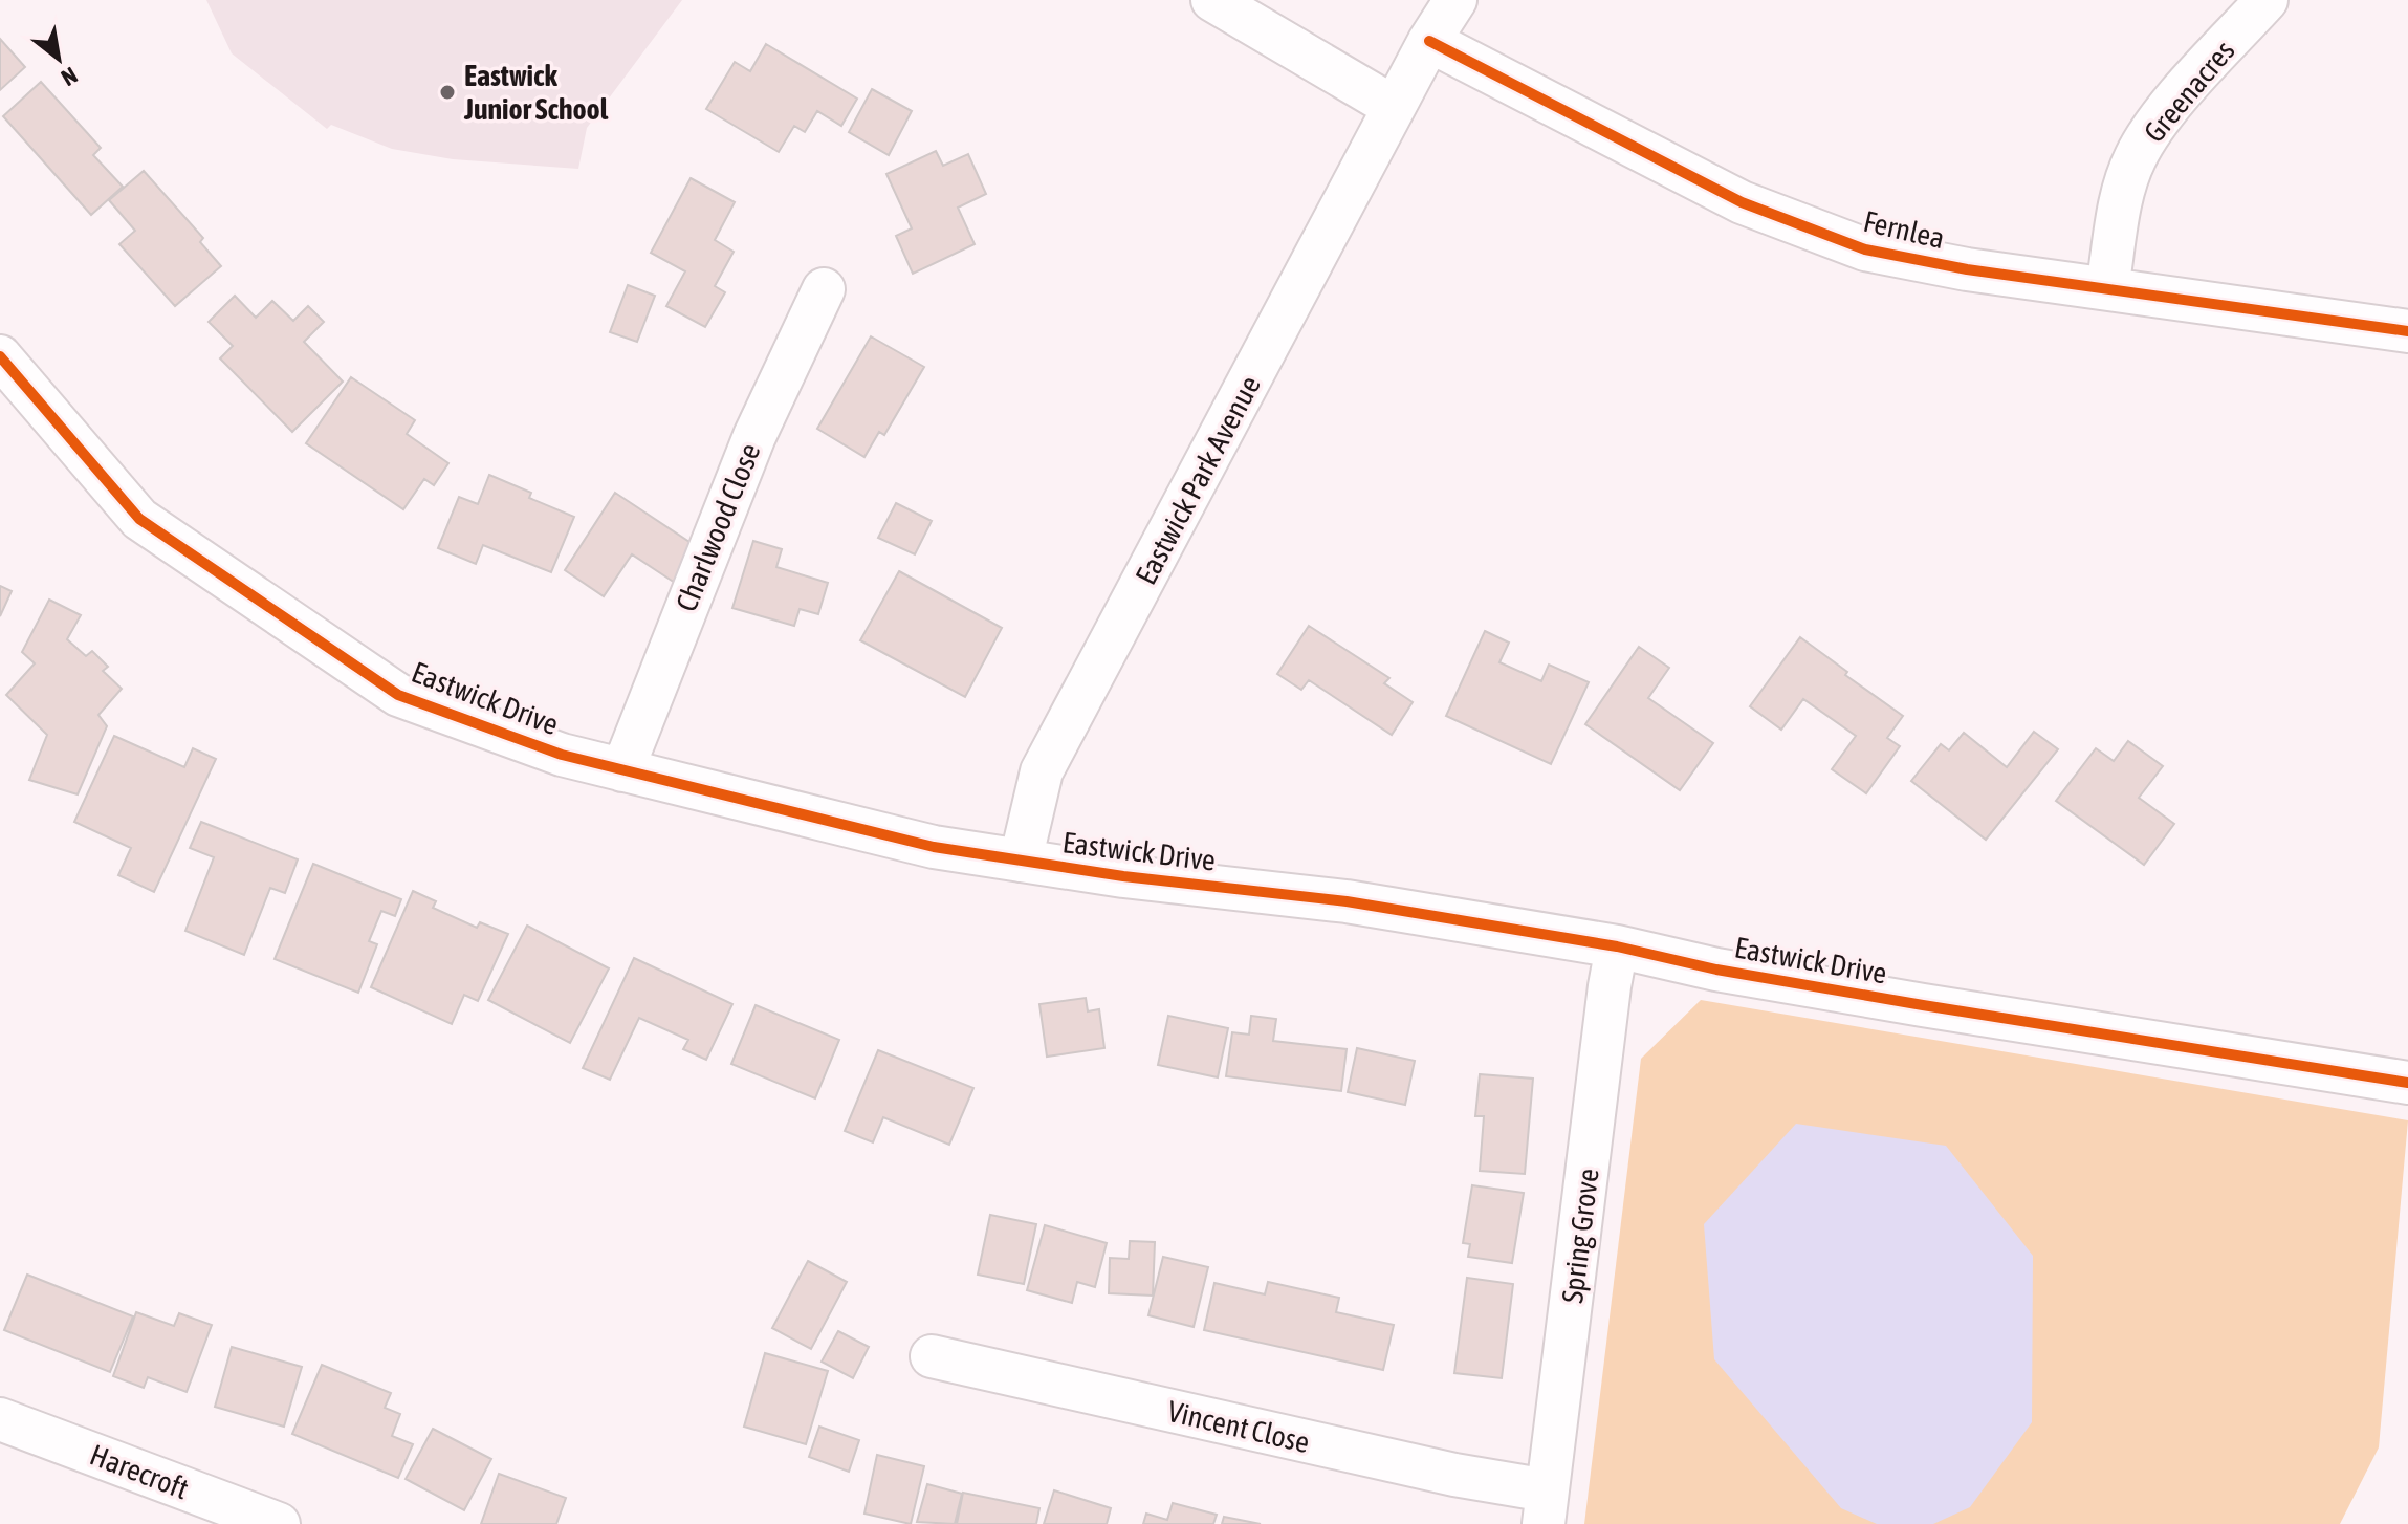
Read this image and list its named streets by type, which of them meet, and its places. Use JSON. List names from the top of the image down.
{
  "streets": {
    "street": [
      "Greenacres",
      "Fernlea",
      "Eastwick Park Avenue",
      "Charlwood Close",
      "Eastwick Drive",
      "Spring Grove",
      "Vincent Close",
      "Harecroft"
    ]
  },
  "crossings": [
    ["Greenacres", "Fernlea"],
    ["Fernlea", "Eastwick Park Avenue"],
    ["Eastwick Park Avenue", "Eastwick Drive"],
    ["Charlwood Close", "Eastwick Drive"],
    ["Eastwick Drive", "Spring Grove"],
    ["Spring Grove", "Vincent Close"]
  ],
  "places": ["Eastwick Junior School"],
  "north": "bottom right"
}
